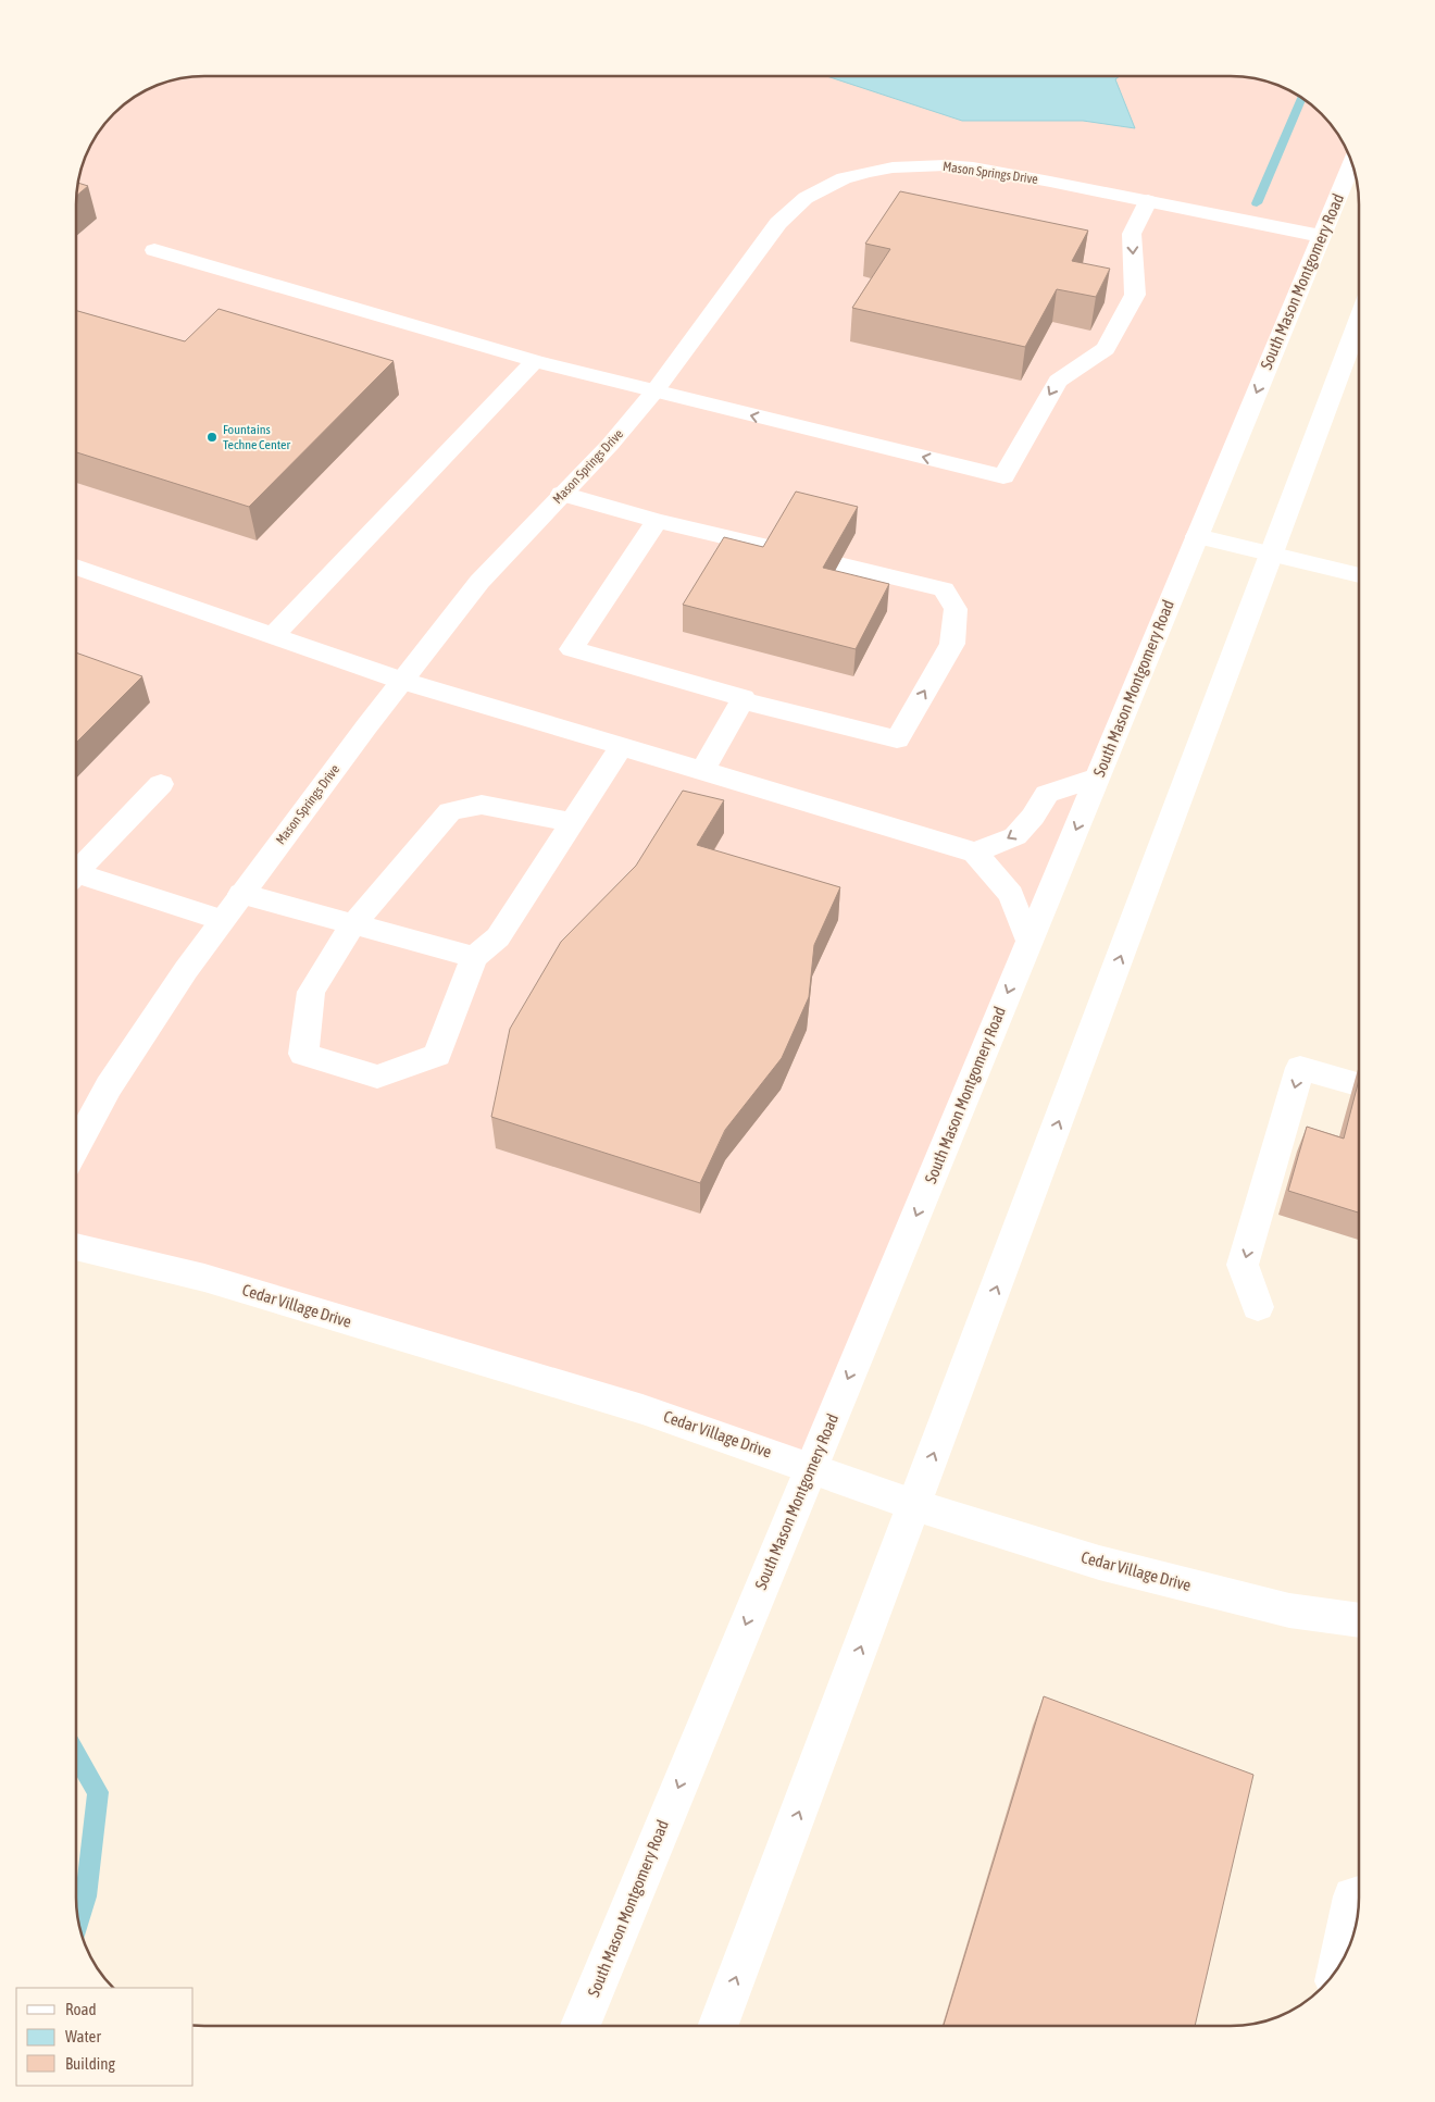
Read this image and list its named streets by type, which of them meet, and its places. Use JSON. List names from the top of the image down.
{
  "streets": {
    "main road": ["Mason Springs Drive", "South Mason Montgomery Road", "Cedar Village Drive"]
  },
  "crossings": [
    ["Mason Springs Drive", "South Mason Montgomery Road"],
    ["South Mason Montgomery Road", "Cedar Village Drive"]
  ],
  "places": ["Fountains Techne Center"],
  "legend": ["Road", "Water", "Building"]
}
